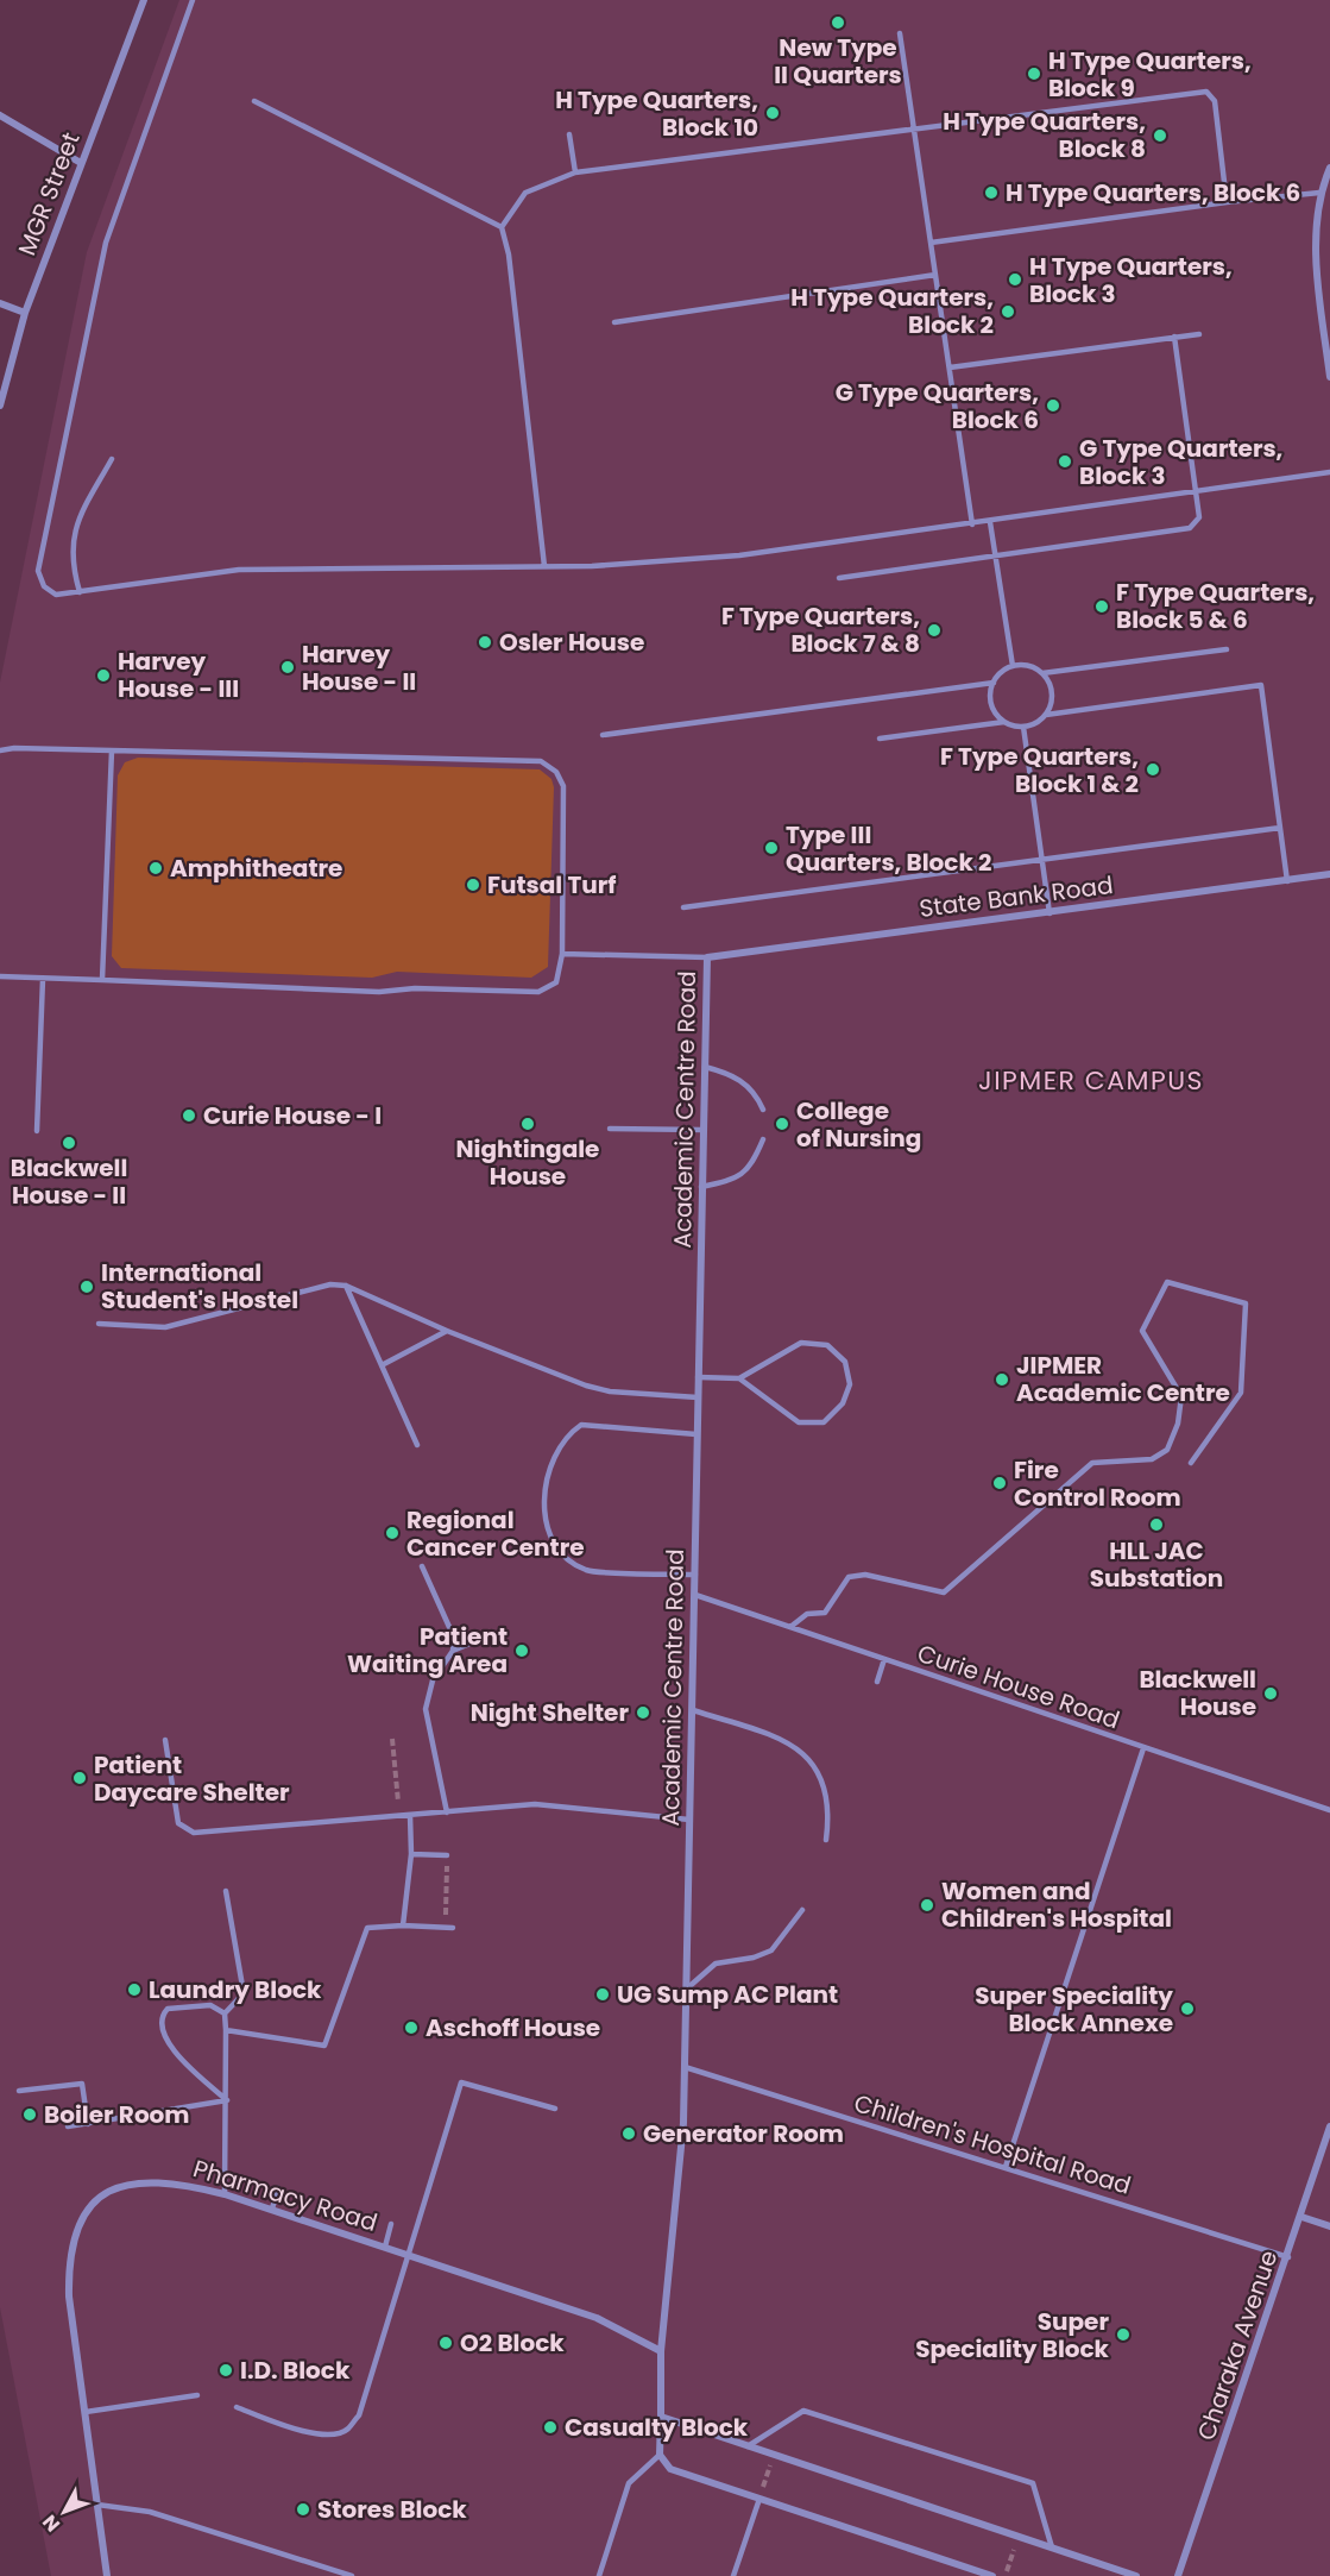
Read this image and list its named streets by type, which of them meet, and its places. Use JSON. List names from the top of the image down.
{
  "streets": {
    "street": [
      "MGR Street",
      "State Bank Road",
      "Academic Centre Road",
      "Pharmacy Road",
      "Charaka Avenue"
    ],
    "lane": ["Curie House Road", "Children's Hospital Road"]
  },
  "crossings": [
    ["State Bank Road", "Academic Centre Road"],
    ["Academic Centre Road", "Curie House Road"],
    ["Academic Centre Road", "Children's Hospital Road"],
    ["Academic Centre Road", "Pharmacy Road"],
    ["Children's Hospital Road", "Charaka Avenue"]
  ],
  "districts": ["JIPMER CAMPUS"],
  "places": [
    "New Type II Quarters",
    "H Type Quarters, Block 9",
    "H Type Quarters, Block 10",
    "H Type Quarters, Block 8",
    "H Type Quarters, Block 6",
    "H Type Quarters, Block 3",
    "H Type Quarters, Block 2",
    "G Type Quarters, Block 6",
    "G Type Quarters, Block 3",
    "F Type Quarters, Block 5 & 6",
    "F Type Quarters, Block 7 & 8",
    "Osler House",
    "Harvey House - II",
    "Harvey House - III",
    "F Type Quarters, Block 1 & 2",
    "Type III Quarters, Block 2",
    "Amphitheatre",
    "Futsal Turf",
    "Curie House - I",
    "Nightingale House",
    "College of Nursing",
    "Blackwell House - II",
    "International Student's Hostel",
    "JIPMER Academic Centre",
    "Fire Control Room",
    "HLL JAC Substation",
    "Regional Cancer Centre",
    "Patient Waiting Area",
    "Blackwell House",
    "Night Shelter",
    "Patient Daycare Shelter",
    "Women and Children's Hospital",
    "Laundry Block",
    "UG Sump AC Plant",
    "Super Speciality Block Annexe",
    "Aschoff House",
    "Boiler Room",
    "Generator Room",
    "Super Speciality Block",
    "O2 Block",
    "I.D. Block",
    "Casualty Block",
    "Stores Block"
  ],
  "north": "bottom left"
}
